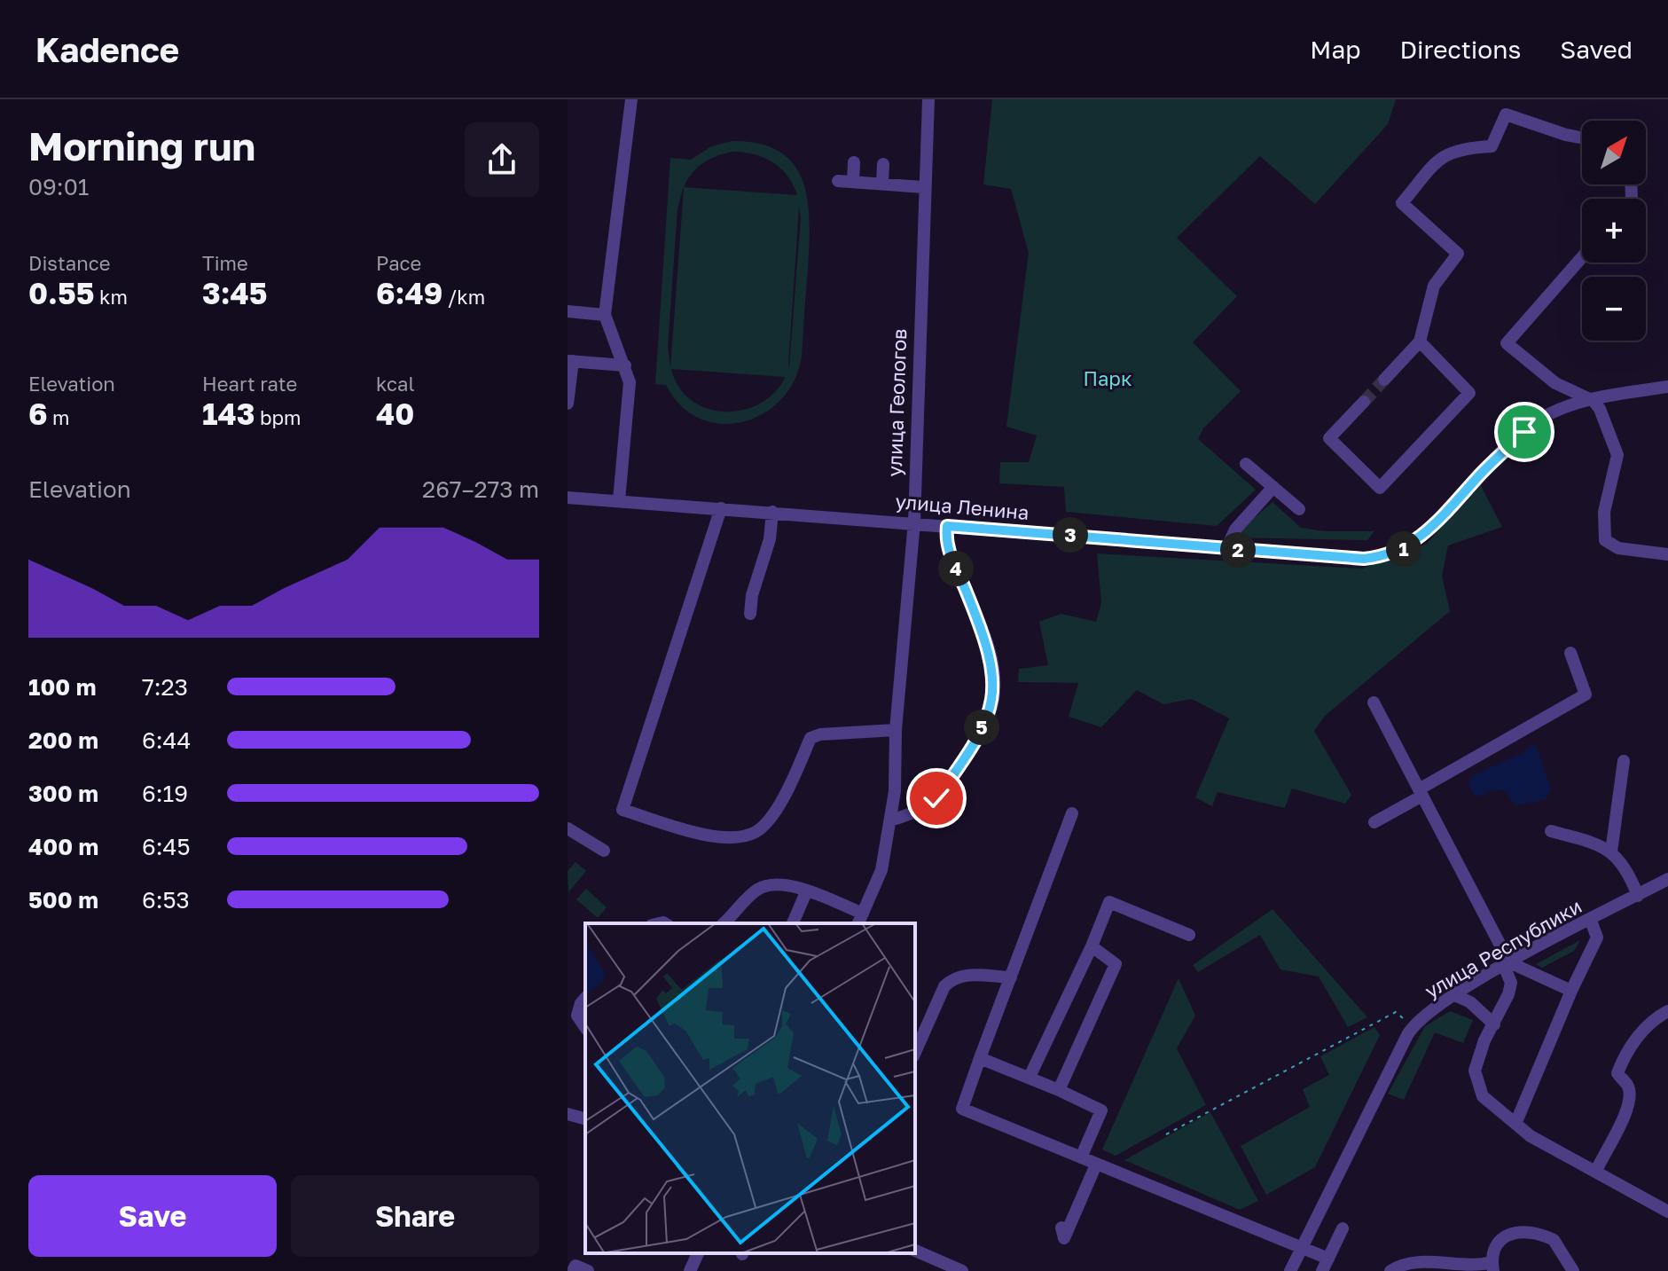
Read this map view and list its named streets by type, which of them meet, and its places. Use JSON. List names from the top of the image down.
{
  "streets": {
    "street": ["улица Геологов", "улица Ленина", "улица Республики"]
  },
  "crossings": [
    ["улица Геологов", "улица Ленина"]
  ],
  "parks": ["Парк"],
  "north": "top right",
  "page": {
    "header": "Kadence",
    "nav": ["Map", "Directions", "Saved"],
    "heading": ["Morning run", "09:01"],
    "map_buttons": ["+", "−"],
    "stats": [
      ["Distance", "0.55 km"],
      ["Time", "3:45"],
      ["Pace", "6:49 /km"],
      ["Elevation", "6 m"],
      ["Heart rate", "143 bpm"],
      ["kcal", "40"]
    ],
    "chart": ["Elevation", "267–273 m"],
    "pins": [
      "3",
      "1",
      "2",
      "4",
      "5"
    ],
    "list": [
      {
        "name": "100 m",
        "note": "7:23"
      },
      {
        "name": "200 m",
        "note": "6:44"
      },
      {
        "name": "300 m",
        "note": "6:19"
      },
      {
        "name": "400 m",
        "note": "6:45"
      },
      {
        "name": "500 m",
        "note": "6:53"
      }
    ],
    "buttons": ["Save", "Share"]
  }
}
